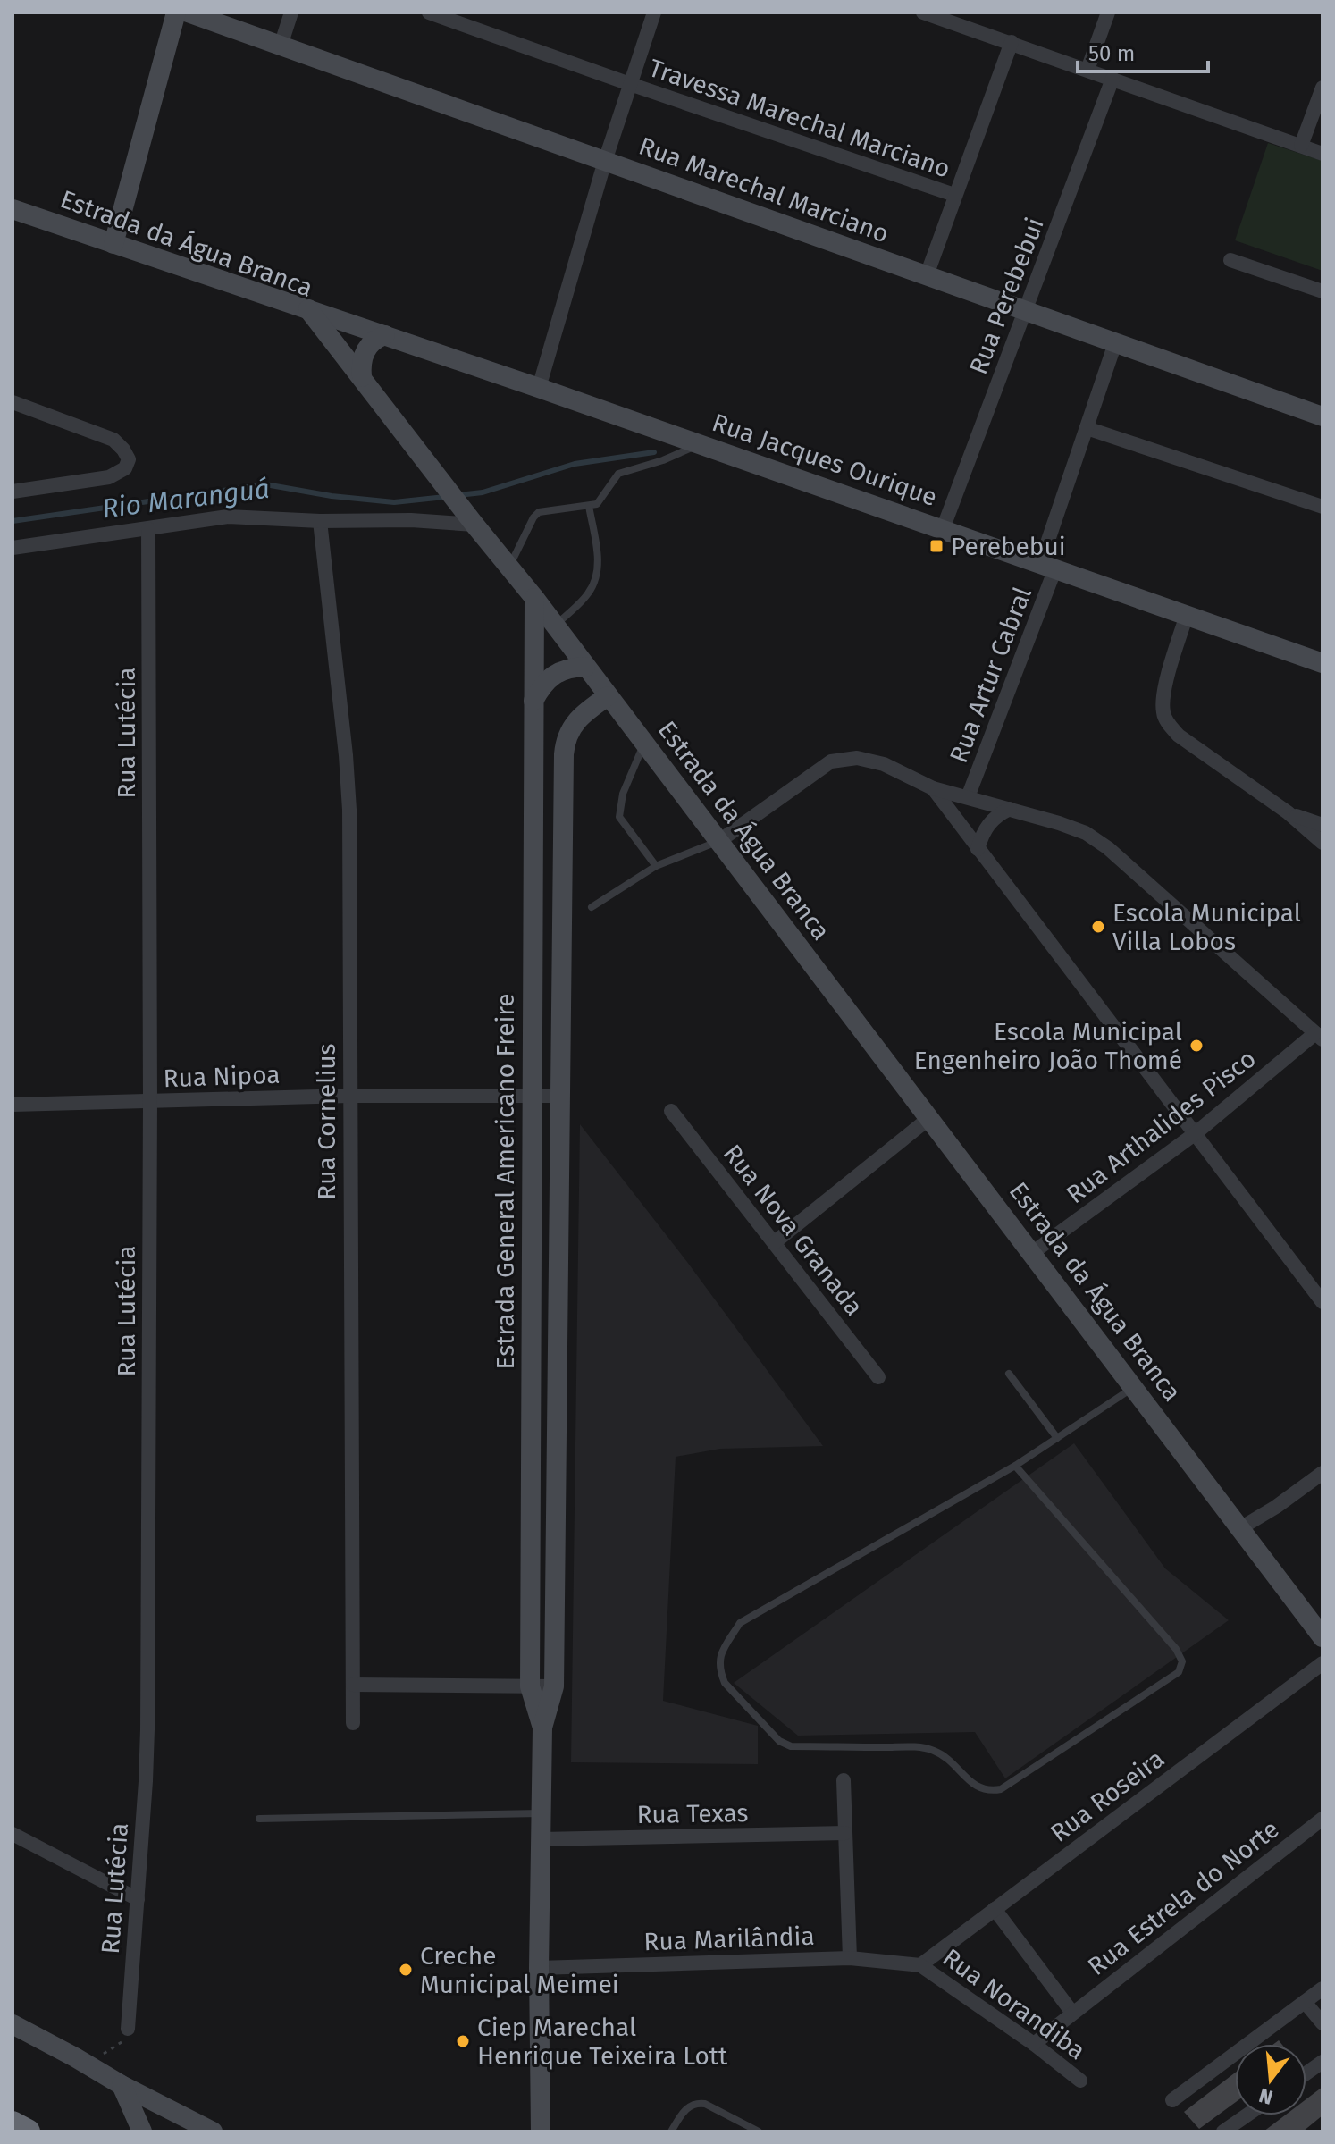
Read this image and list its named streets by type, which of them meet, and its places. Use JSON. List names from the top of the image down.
{
  "streets": {
    "main road": [
      "Rua Marechal Marciano",
      "Estrada da Água Branca",
      "Rua Jacques Ourique",
      "Estrada General Americano Freire"
    ],
    "street": [
      "Travessa Marechal Marciano",
      "Rua Perebebui",
      "Rua Artur Cabral",
      "Rua Lutécia",
      "Rua Nipoa",
      "Rua Cornelius",
      "Rua Arthalides Pisco",
      "Rua Nova Granada",
      "Rua Roseira",
      "Rua Texas",
      "Rua Estrela do Norte",
      "Rua Marilândia",
      "Rua Norandiba"
    ]
  },
  "crossings": [
    ["Travessa Marechal Marciano", "Rua Marechal Marciano"],
    ["Travessa Marechal Marciano", "Rua Jacques Ourique"],
    ["Rua Marechal Marciano", "Rua Perebebui"],
    ["Rua Marechal Marciano", "Rua Artur Cabral"],
    ["Estrada da Água Branca", "Rua Jacques Ourique"],
    ["Estrada da Água Branca", "Rua Arthalides Pisco"],
    ["Estrada da Água Branca", "Estrada General Americano Freire"],
    ["Rua Perebebui", "Rua Jacques Ourique"],
    ["Rua Jacques Ourique", "Rua Artur Cabral"],
    ["Rua Lutécia", "Rua Nipoa"],
    ["Rua Nipoa", "Rua Cornelius"],
    ["Rua Nipoa", "Estrada General Americano Freire"],
    ["Estrada General Americano Freire", "Rua Texas"],
    ["Estrada General Americano Freire", "Rua Marilândia"],
    ["Rua Roseira", "Rua Marilândia"],
    ["Rua Roseira", "Rua Norandiba"],
    ["Rua Estrela do Norte", "Rua Norandiba"],
    ["Rua Marilândia", "Rua Norandiba"]
  ],
  "water": ["Rio Maranguá"],
  "places": {
    "transit": ["Perebebui"],
    "other": [
      "Escola Municipal Villa Lobos",
      "Escola Municipal Engenheiro João Thomé",
      "Creche Municipal Meimei",
      "Ciep Marechal Henrique Teixeira Lott"
    ]
  },
  "scale_bar": "50 m",
  "north": "bottom"
}
